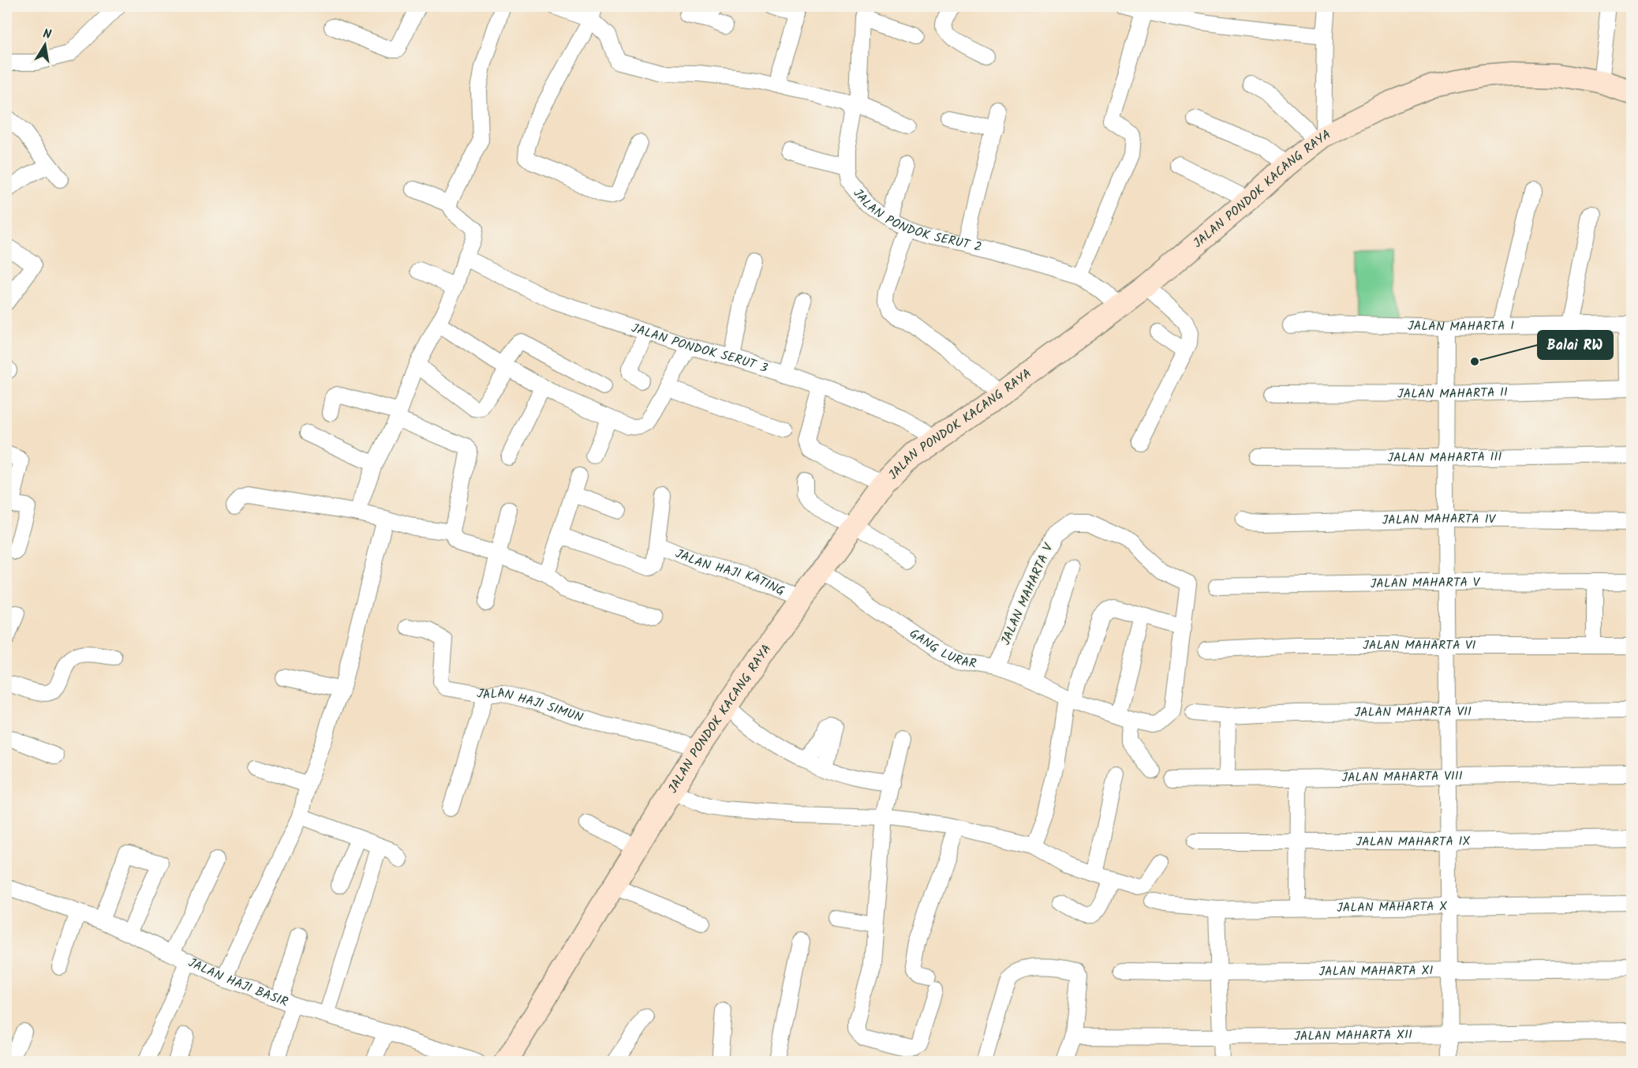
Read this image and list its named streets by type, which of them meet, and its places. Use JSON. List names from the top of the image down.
{
  "streets": {
    "main road": ["JALAN PONDOK KACANG RAYA"],
    "street": [
      "JALAN PONDOK SERUT 2",
      "JALAN MAHARTA I",
      "JALAN PONDOK SERUT 3",
      "JALAN MAHARTA II",
      "JALAN MAHARTA III",
      "JALAN MAHARTA IV",
      "JALAN HAJI KATING",
      "JALAN MAHARTA V",
      "JALAN MAHARTA VI",
      "GANG LURAR",
      "JALAN HAJI SIMUN",
      "JALAN MAHARTA VII",
      "JALAN MAHARTA VIII",
      "JALAN MAHARTA IX",
      "JALAN MAHARTA X",
      "JALAN MAHARTA XI",
      "JALAN HAJI BASIR",
      "JALAN MAHARTA XII"
    ]
  },
  "crossings": [
    ["JALAN PONDOK KACANG RAYA", "JALAN PONDOK SERUT 2"],
    ["JALAN PONDOK KACANG RAYA", "JALAN PONDOK SERUT 3"],
    ["JALAN PONDOK KACANG RAYA", "JALAN HAJI KATING"],
    ["JALAN PONDOK KACANG RAYA", "GANG LURAR"],
    ["JALAN PONDOK KACANG RAYA", "JALAN HAJI SIMUN"],
    ["JALAN MAHARTA V", "GANG LURAR"]
  ],
  "places": ["Balai RW"],
  "north": "top"
}
